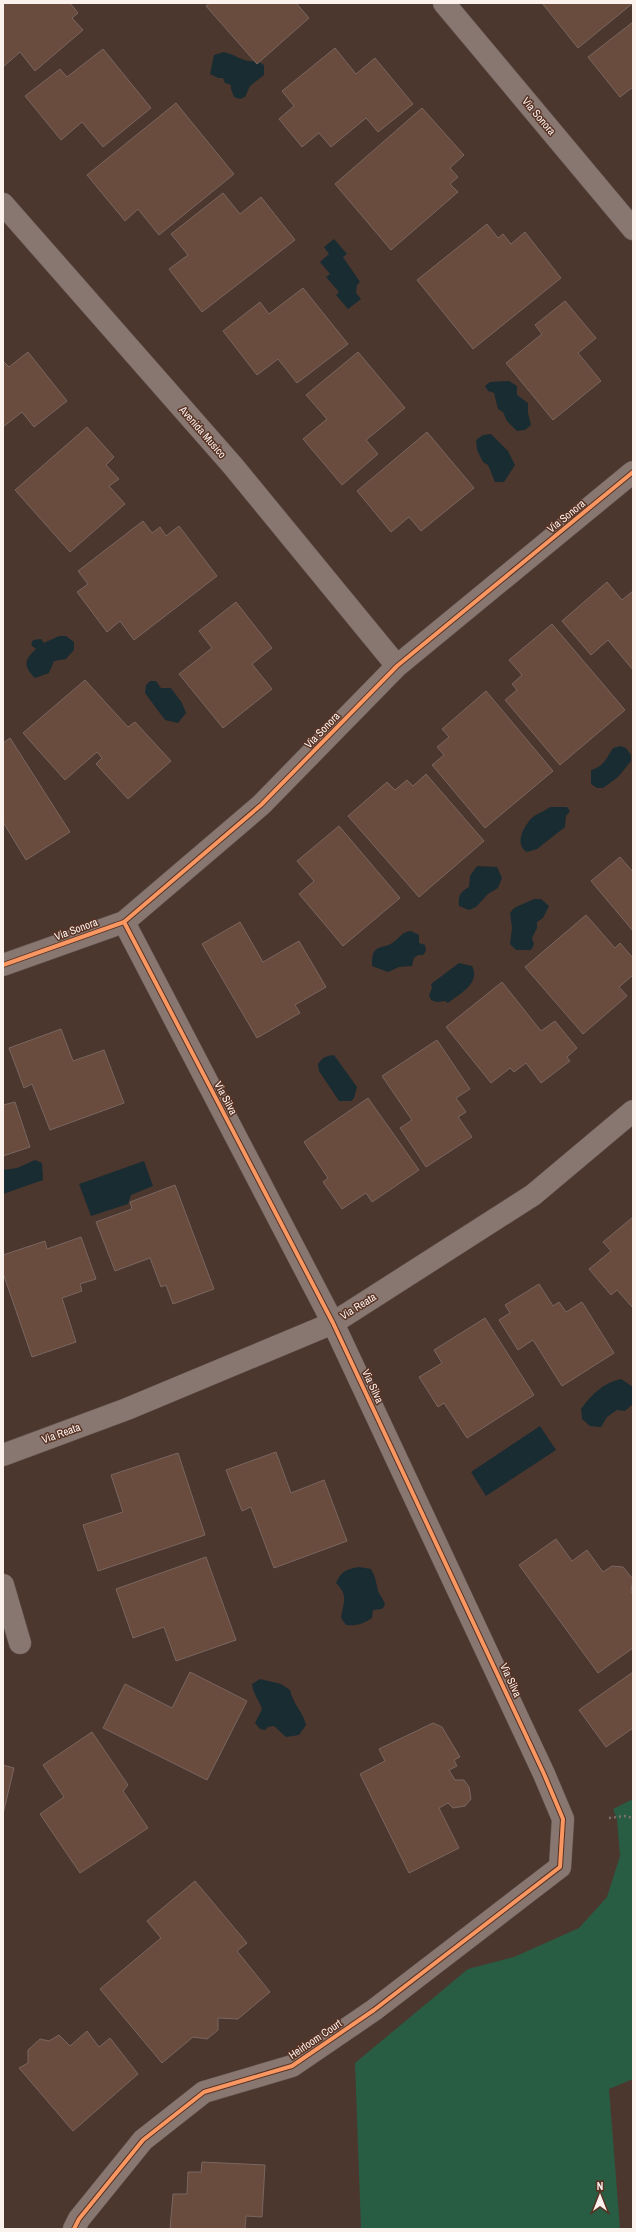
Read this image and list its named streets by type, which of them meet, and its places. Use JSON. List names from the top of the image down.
{
  "streets": {
    "street": [
      "Via Sonora",
      "Avenida Musico",
      "Via Silva",
      "Via Reata",
      "Heirloom Court"
    ]
  },
  "crossings": [
    ["Via Sonora", "Avenida Musico"],
    ["Via Sonora", "Via Silva"],
    ["Via Silva", "Via Reata"],
    ["Via Silva", "Heirloom Court"]
  ],
  "north": "top"
}
